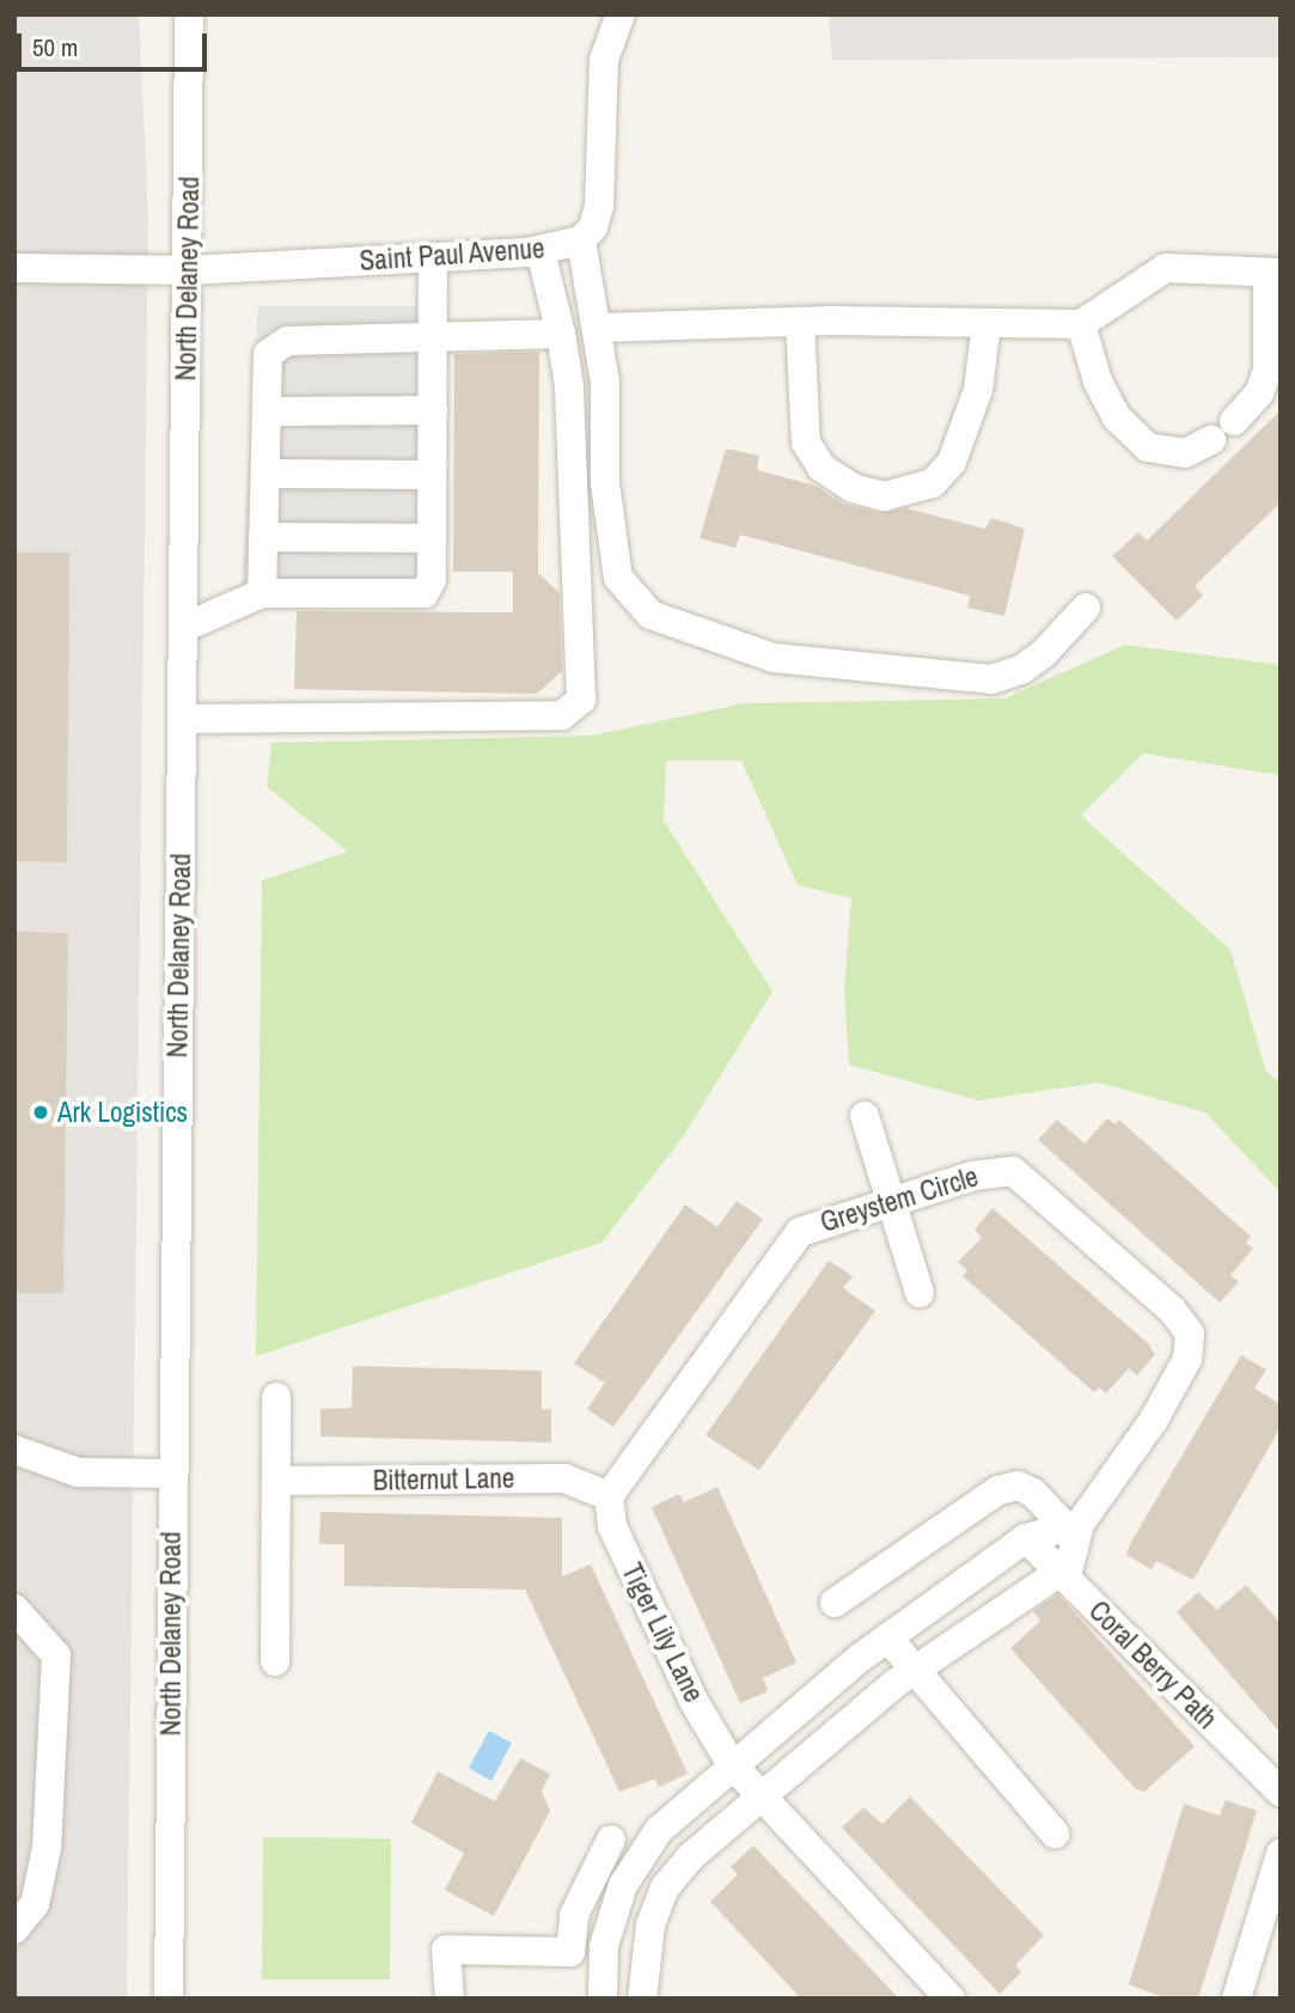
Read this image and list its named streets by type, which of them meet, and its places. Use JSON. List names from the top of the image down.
{
  "streets": {
    "street": [
      "Saint Paul Avenue",
      "North Delaney Road",
      "Greystem Circle",
      "Bitternut Lane",
      "Tiger Lily Lane",
      "Coral Berry Path"
    ]
  },
  "crossings": [
    ["Saint Paul Avenue", "North Delaney Road"],
    ["Greystem Circle", "Bitternut Lane"],
    ["Greystem Circle", "Tiger Lily Lane"],
    ["Greystem Circle", "Coral Berry Path"],
    ["Bitternut Lane", "Tiger Lily Lane"]
  ],
  "places": ["Ark Logistics"],
  "scale_bar": "50 m"
}
